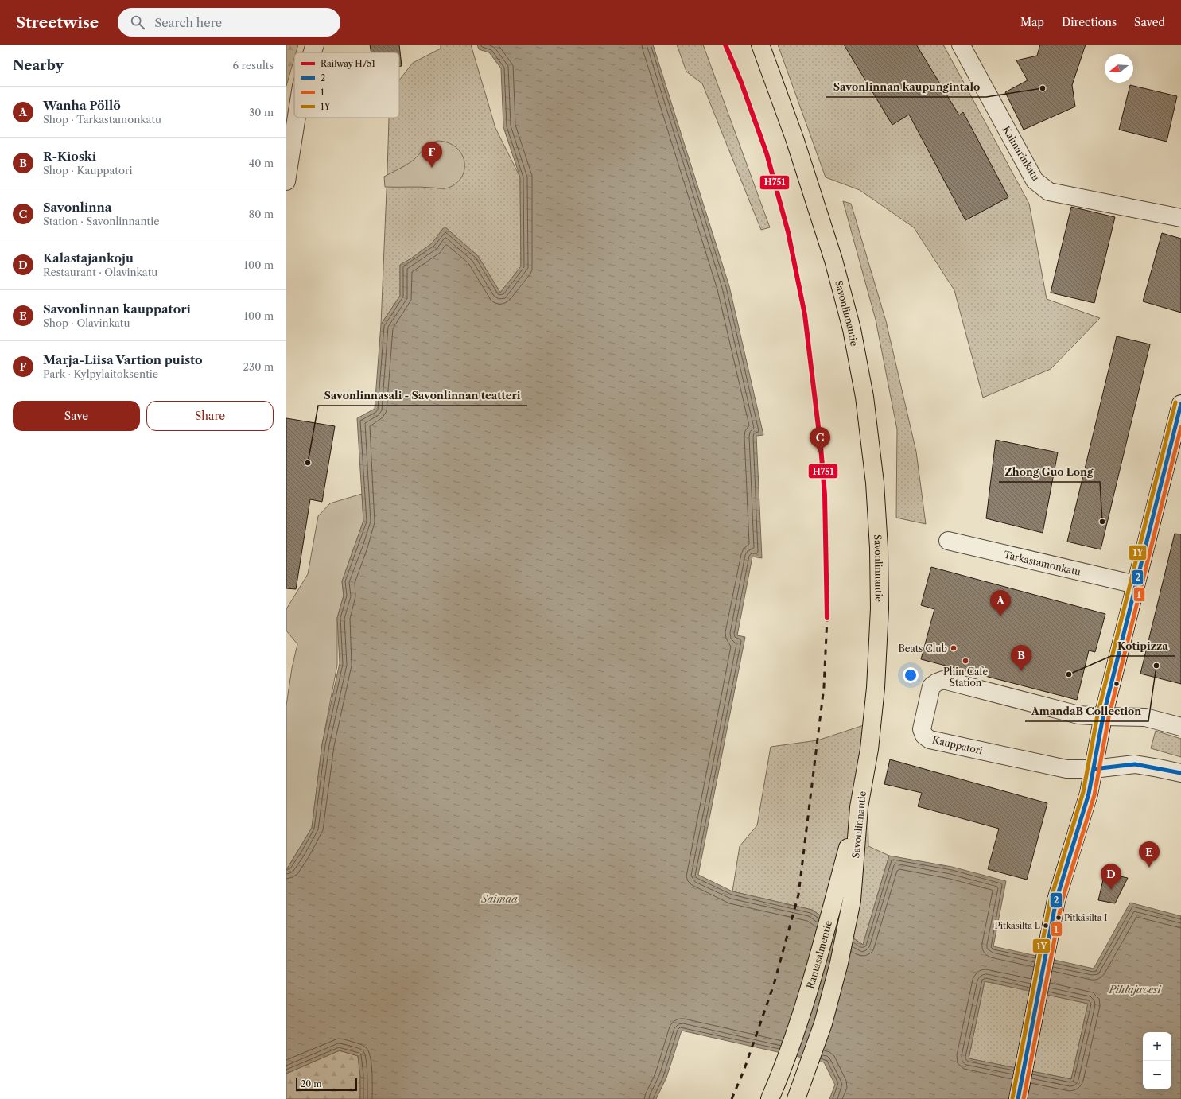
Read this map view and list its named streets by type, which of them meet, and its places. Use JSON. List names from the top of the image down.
{
  "streets": {
    "highway": ["Savonlinnantie", "Rantasalmentie"],
    "street": ["Kalmarinkatu", "Tarkastamonkatu", "Kauppatori"]
  },
  "crossings": [
    ["Savonlinnantie", "Rantasalmentie"]
  ],
  "water": ["Saimaa", "Pihlajavesi"],
  "places": [
    "Savonlinnan kaupungintalo",
    "Savonlinnasali - Savonlinnan teatteri",
    "Zhong Guo Long",
    "Beats Club",
    "Phin Cafe Station",
    "AmandaB Collection",
    "Kotipizza",
    "Pitkäsilta I",
    "Pitkäsilta L"
  ],
  "lines": [
    "rail line H751",
    "transit line 1Y",
    "transit line 2",
    "transit line 1"
  ],
  "legend": [
    "Railway H751",
    "2",
    "1",
    "1Y"
  ],
  "scale_bar": "20 m",
  "north": "left",
  "page": {
    "header": "Streetwise",
    "search": "Search here",
    "nav": ["Map", "Directions", "Saved"],
    "heading": ["Nearby", "6 results"],
    "list": [
      {
        "mark": "A",
        "name": "Wanha Pöllö",
        "note": "Shop · Tarkastamonkatu",
        "value": "30 m"
      },
      {
        "mark": "B",
        "name": "R-Kioski",
        "note": "Shop · Kauppatori",
        "value": "40 m"
      },
      {
        "mark": "C",
        "name": "Savonlinna",
        "note": "Station · Savonlinnantie",
        "value": "80 m"
      },
      {
        "mark": "D",
        "name": "Kalastajankoju",
        "note": "Restaurant · Olavinkatu",
        "value": "100 m"
      },
      {
        "mark": "E",
        "name": "Savonlinnan kauppatori",
        "note": "Shop · Olavinkatu",
        "value": "100 m"
      },
      {
        "mark": "F",
        "name": "Marja-Liisa Vartion puisto",
        "note": "Park · Kylpylaitoksentie",
        "value": "230 m"
      }
    ],
    "pins": [
      "F",
      "C",
      "A",
      "B",
      "E",
      "D"
    ],
    "buttons": ["Save", "Share"],
    "map_buttons": ["+", "−"],
    "scale": "20 m"
  }
}
